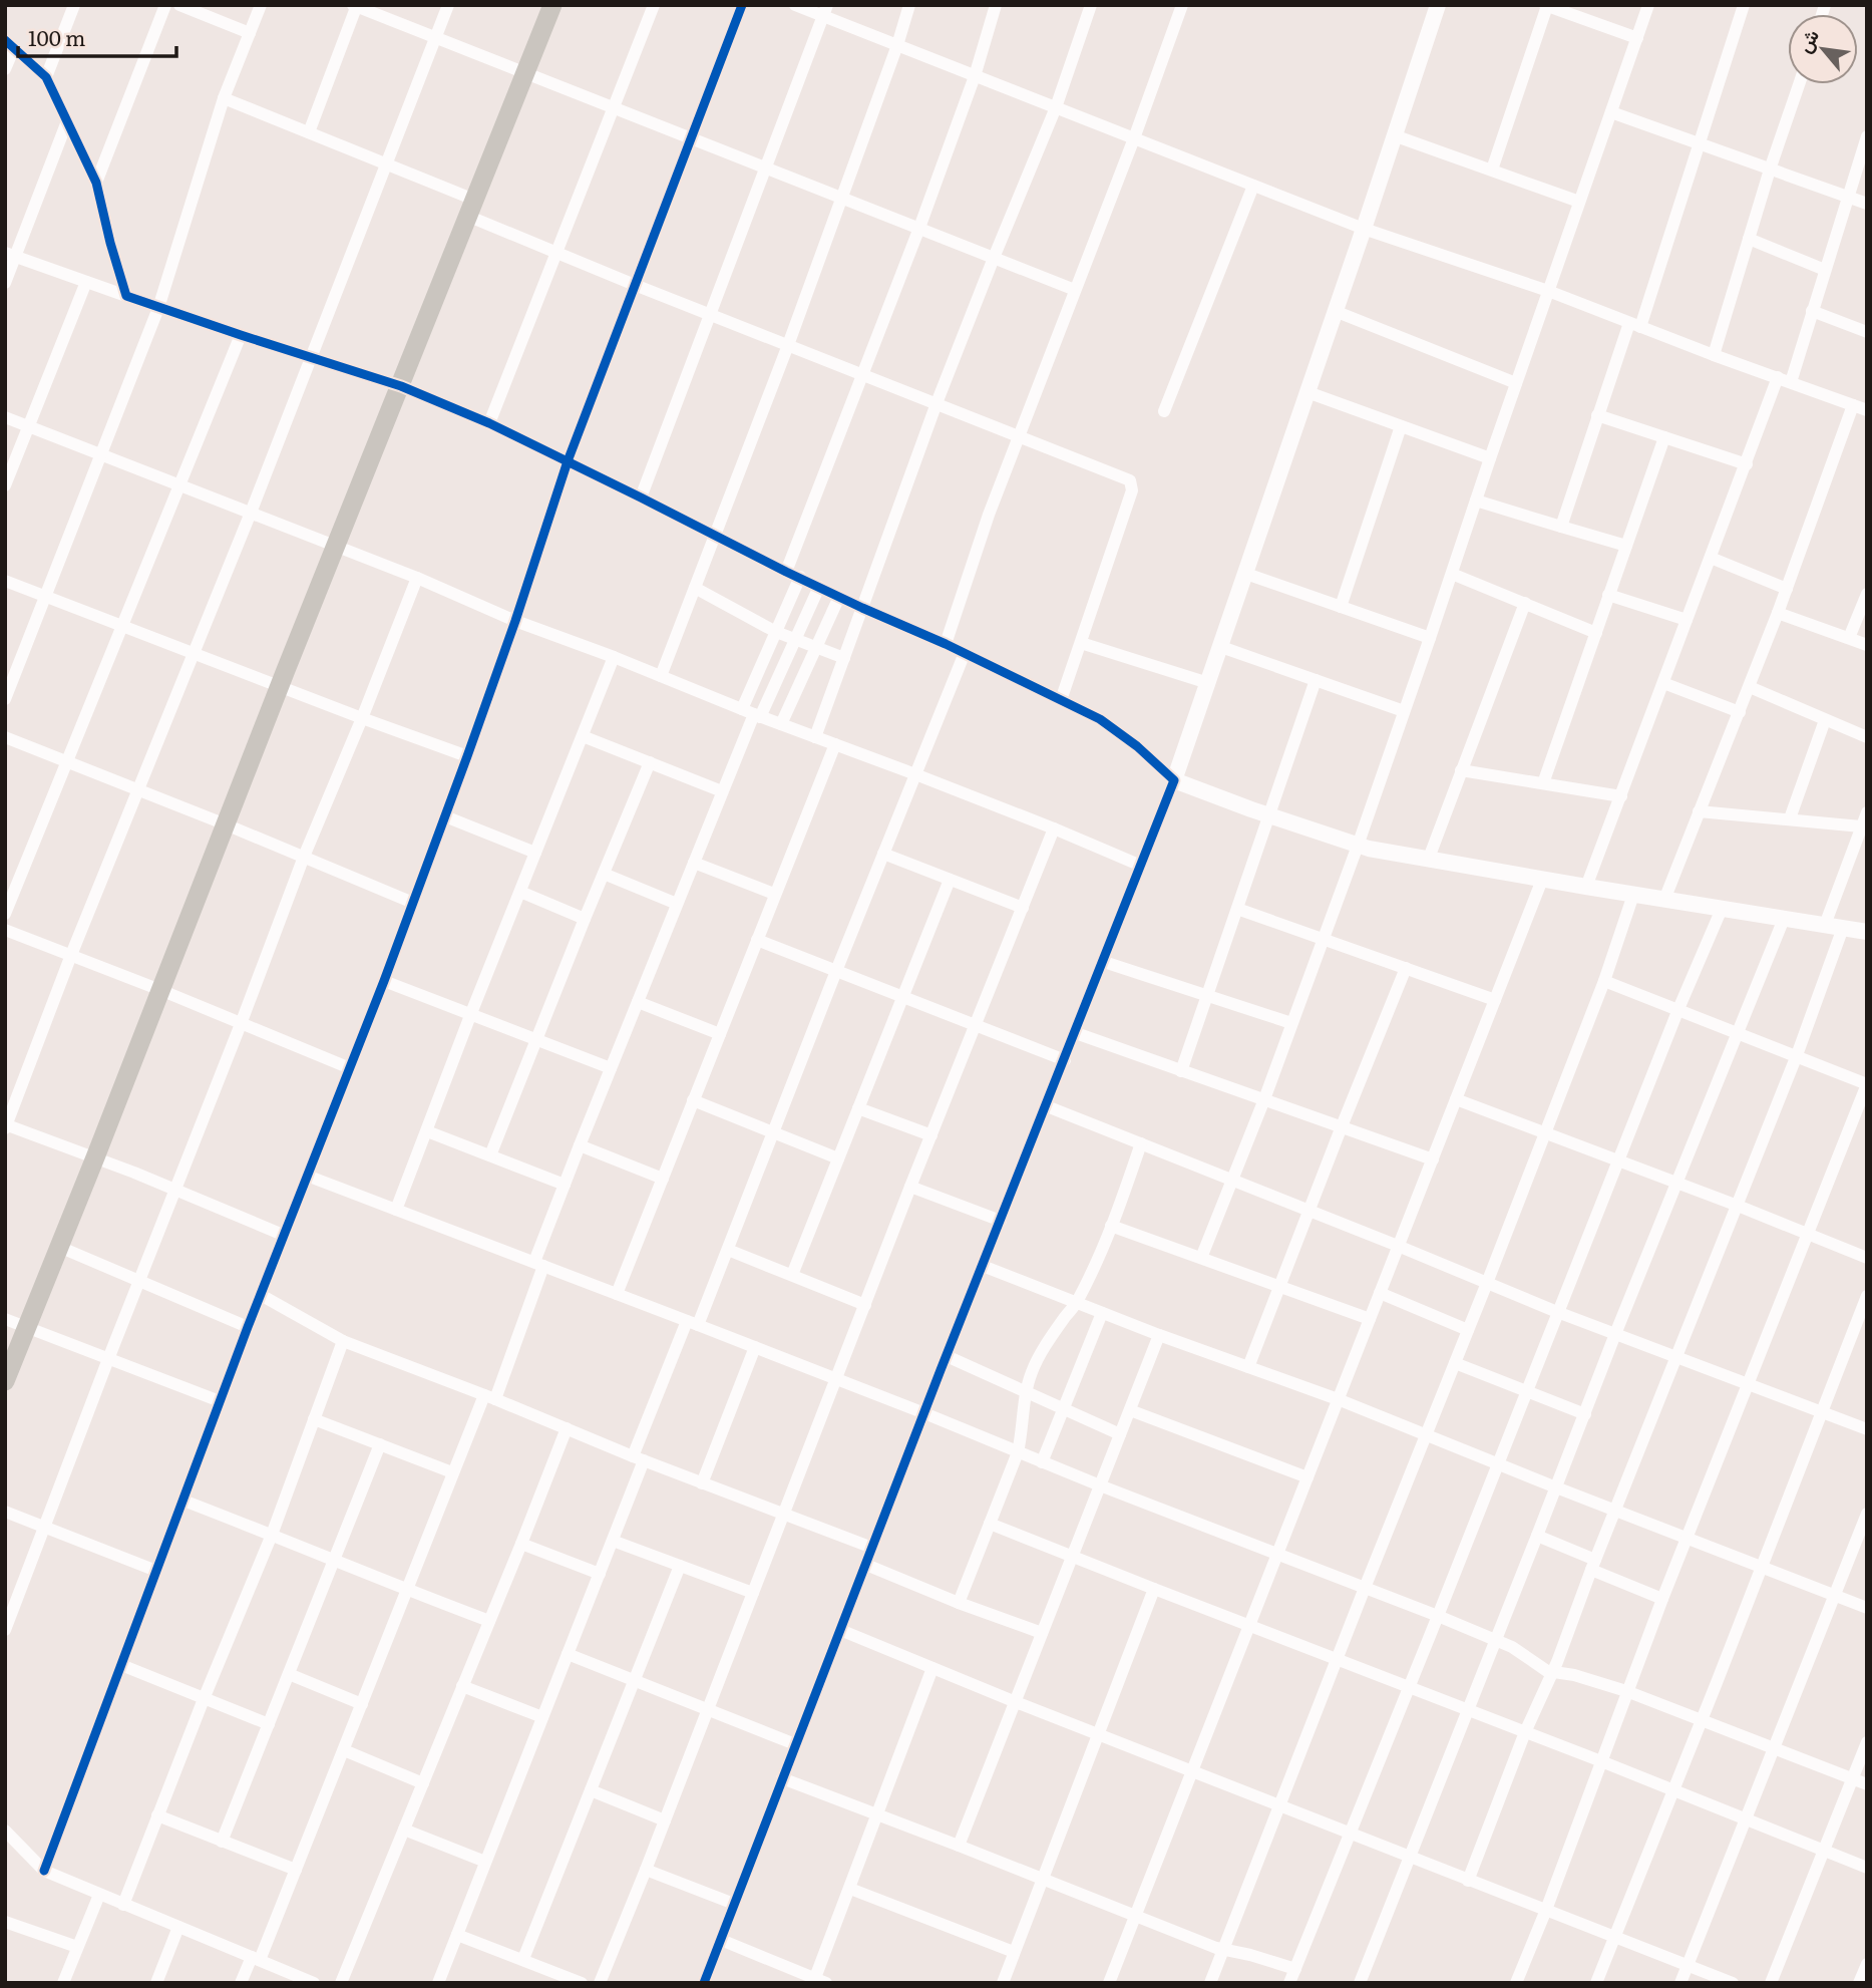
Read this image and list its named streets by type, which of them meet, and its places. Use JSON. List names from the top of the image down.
{
  "scale_bar": "100 m",
  "north": "top left"
}
